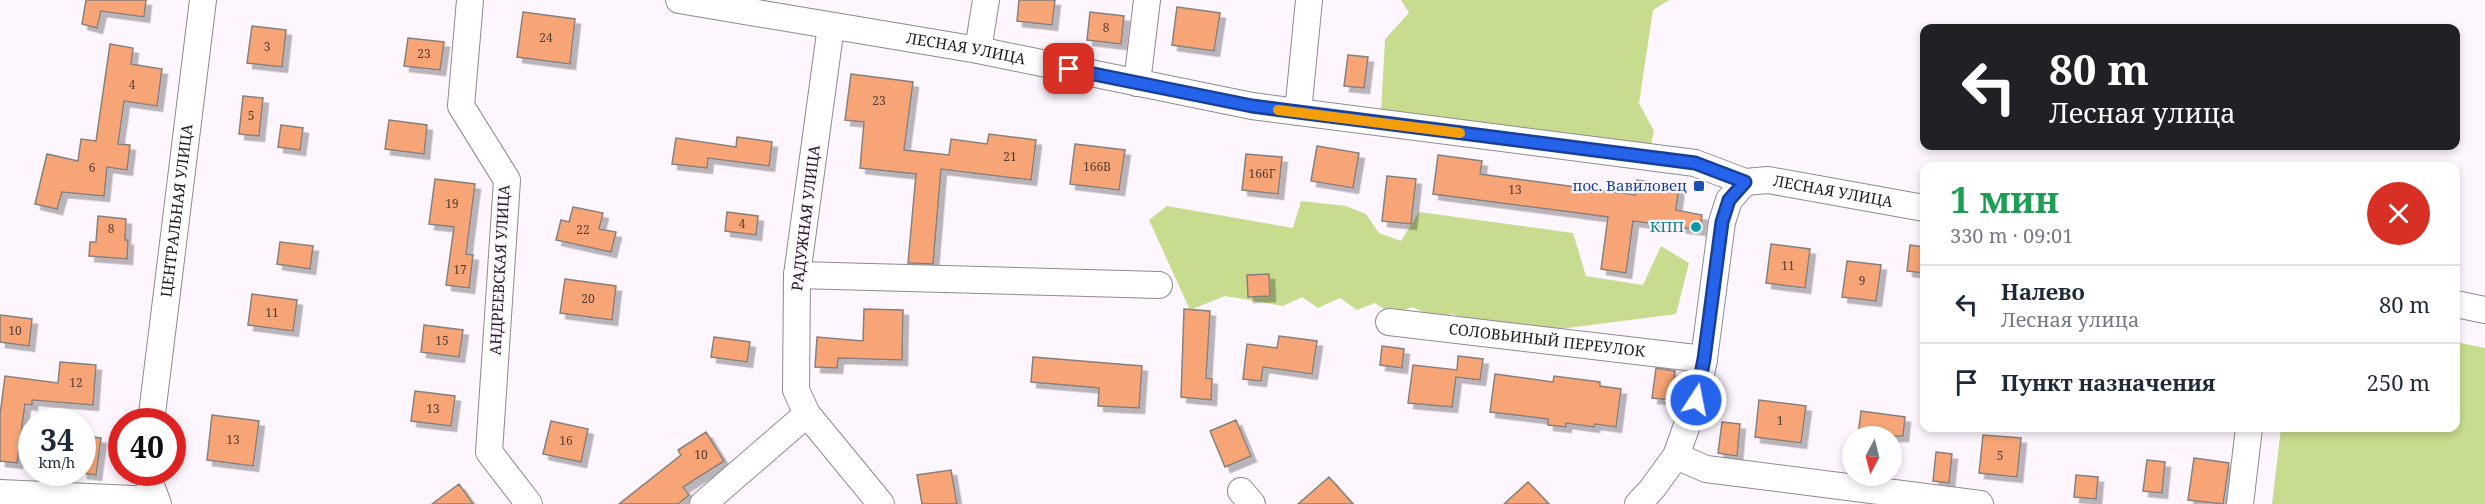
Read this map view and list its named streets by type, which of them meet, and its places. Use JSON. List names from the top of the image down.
{
  "streets": {
    "street": [
      "ЛЕСНАЯ УЛИЦА",
      "ЦЕНТРАЛЬНАЯ УЛИЦА",
      "РАДУЖНАЯ УЛИЦА",
      "АНДРЕЕВСКАЯ УЛИЦА",
      "СОЛОВЬИНЫЙ ПЕРЕУЛОК"
    ]
  },
  "crossings": [
    ["ЛЕСНАЯ УЛИЦА", "РАДУЖНАЯ УЛИЦА"]
  ],
  "places": {
    "transit": ["пос. Вавиловец"],
    "other": ["КПП"]
  },
  "house_numbers": [
    "8",
    "24",
    "3",
    "23",
    "4",
    "23",
    "5",
    "21",
    "166В",
    "6",
    "166Г",
    "13",
    "19",
    "4",
    "8",
    "22",
    "11",
    "17",
    "9",
    "20",
    "11",
    "10",
    "15",
    "12",
    "13",
    "1",
    "13",
    "16",
    "10",
    "5"
  ],
  "north": "bottom",
  "page": {
    "turn": ["80 m", "Лесная улица"],
    "heading": ["1 мин", "330 m · 09:01"],
    "list": [
      {
        "name": "Налево",
        "note": "Лесная улица",
        "value": "80 m"
      },
      {
        "name": "Пункт назначения",
        "value": "250 m"
      }
    ],
    "speed": "34 km/h",
    "limit": "40"
  }
}
